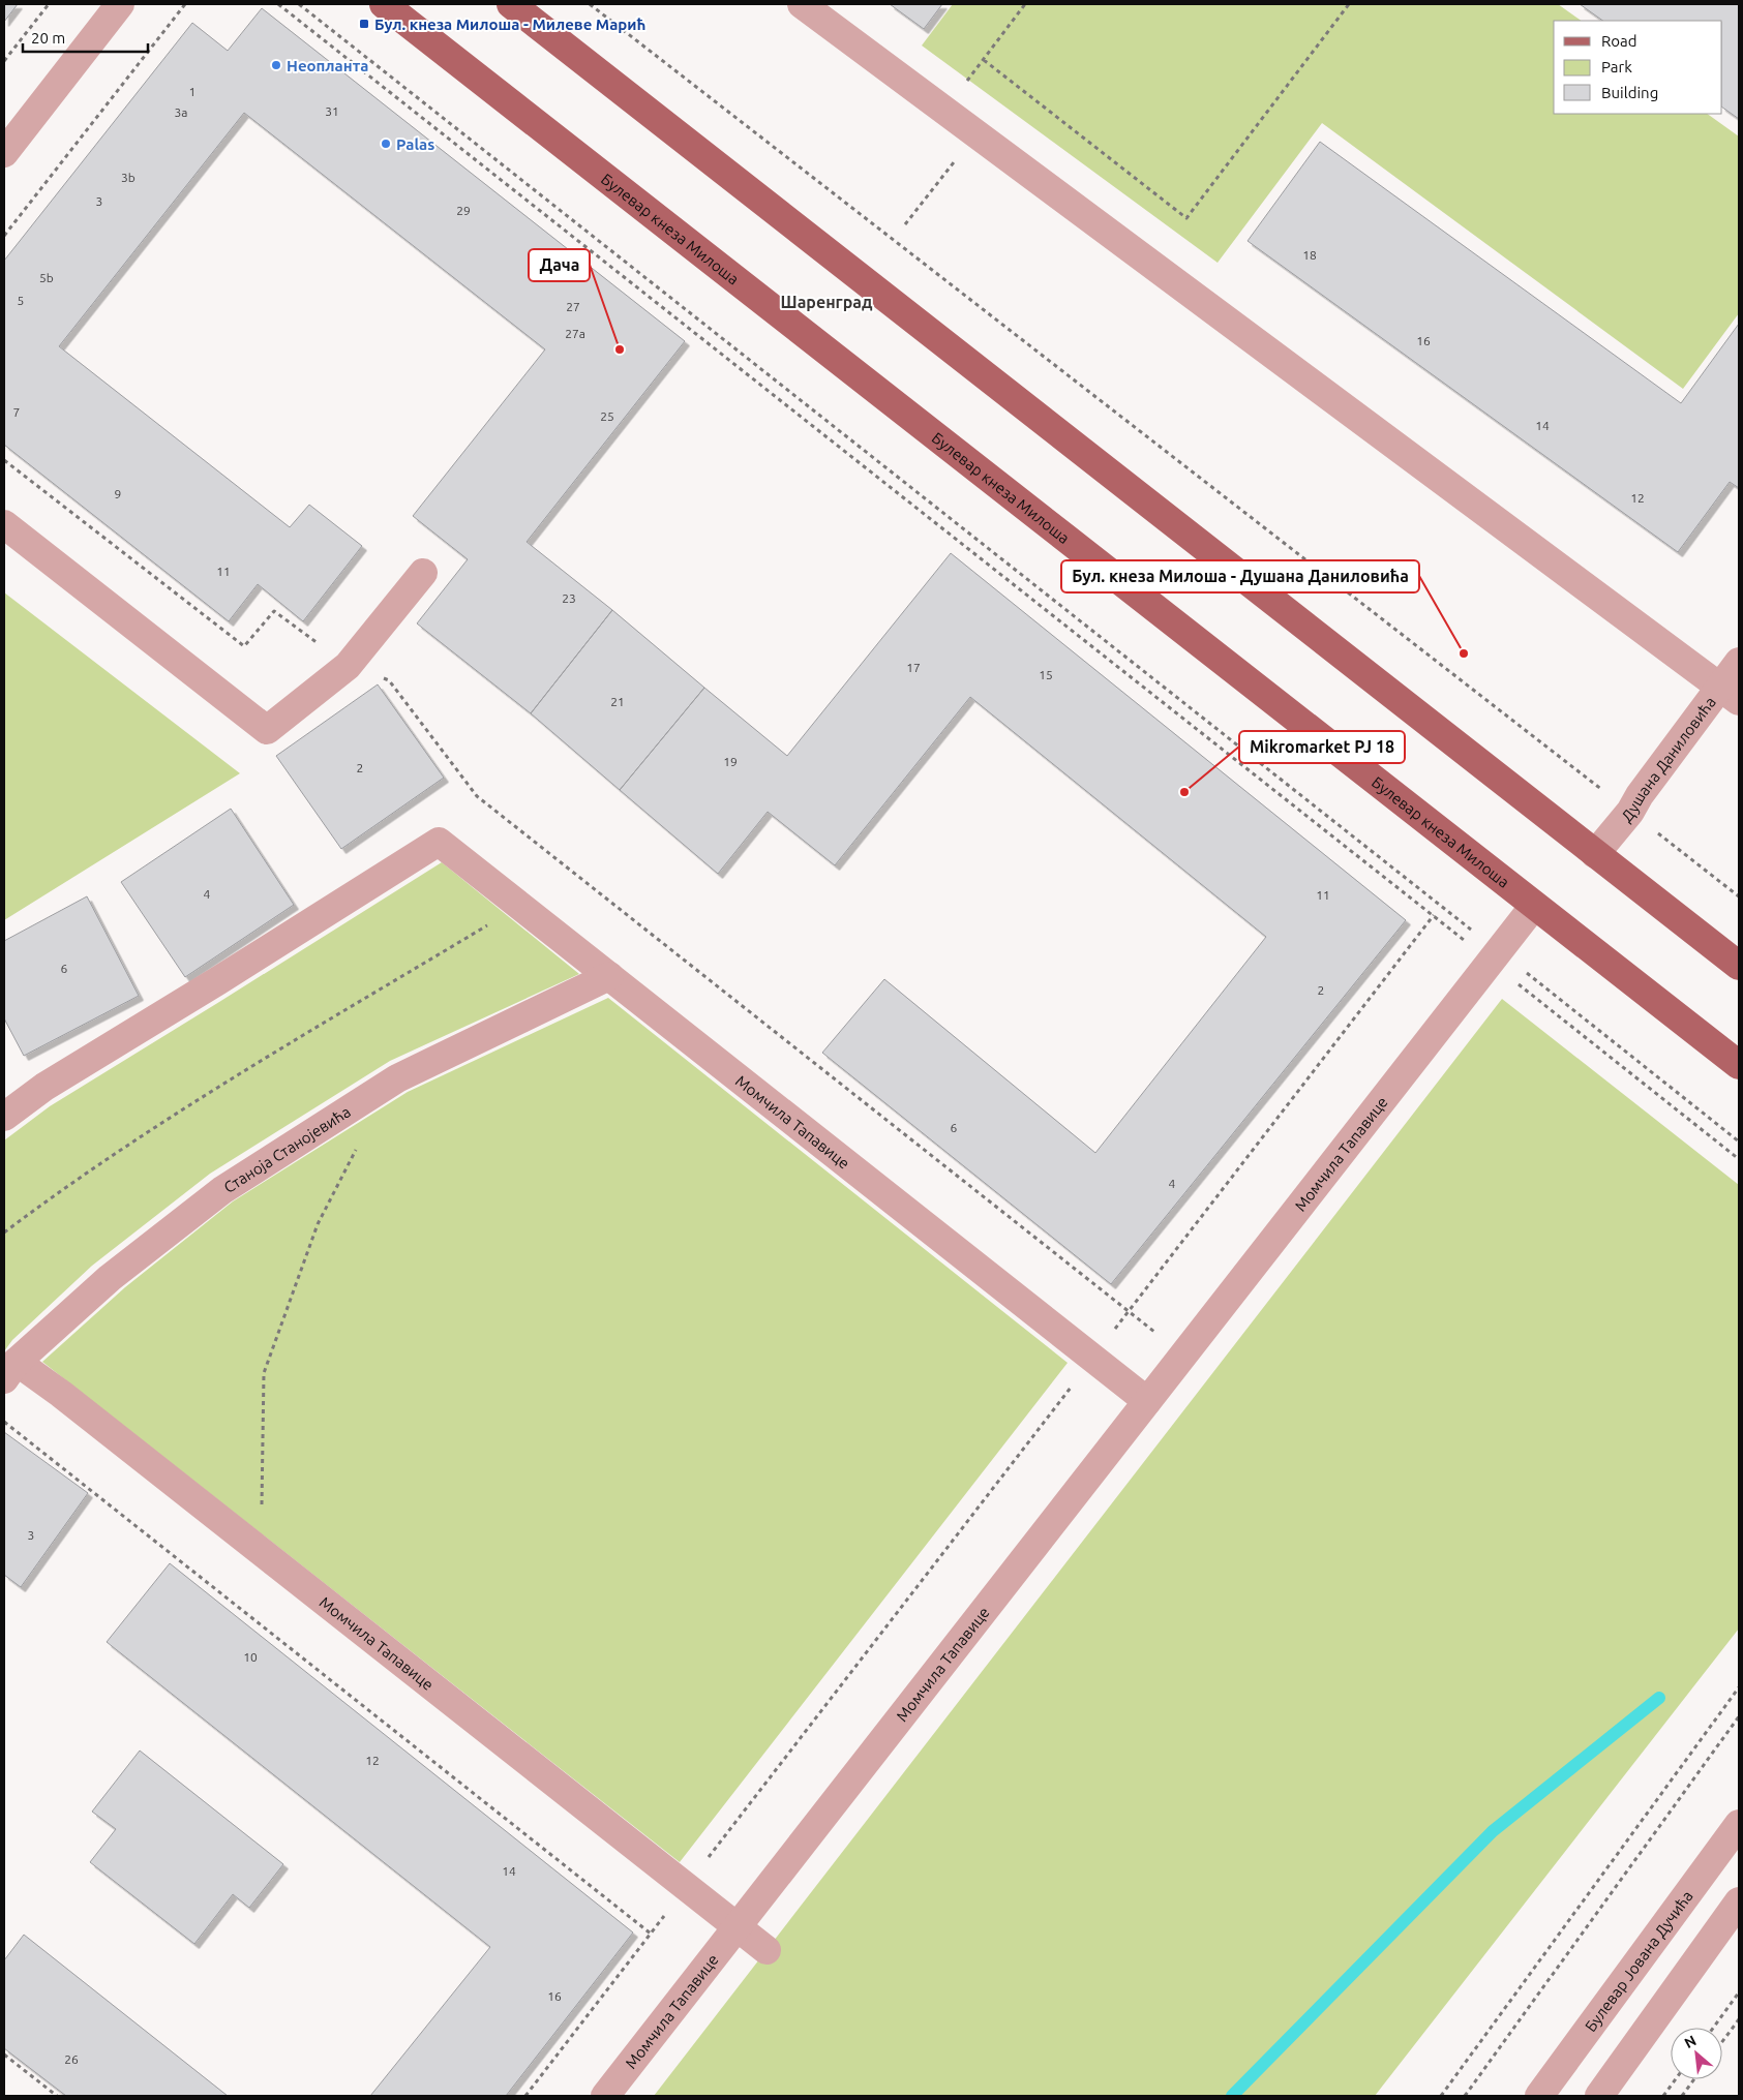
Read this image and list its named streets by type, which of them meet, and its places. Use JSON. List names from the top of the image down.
{
  "streets": {
    "main road": ["Булевар кнеза Милоша"],
    "street": [
      "Душана Даниловића",
      "Момчила Тапавице",
      "Станоја Станојевића",
      "Булевар Јована Дучића"
    ]
  },
  "crossings": [
    ["Булевар кнеза Милоша", "Момчила Тапавице"],
    ["Момчила Тапавице", "Станоја Станојевића"]
  ],
  "districts": ["Шаренград"],
  "places": {
    "transit": ["Бул. кнеза Милоша - Милеве Марић"],
    "other": [
      "Неопланта",
      "Palas",
      "Дача",
      "Бул. кнеза Милоша - Душана Даниловића",
      "Mikromarket PJ 18"
    ]
  },
  "house_numbers": [
    "1",
    "31",
    "3a",
    "3b",
    "3",
    "29",
    "18",
    "5b",
    "5",
    "27",
    "27a",
    "16",
    "7",
    "25",
    "14",
    "9",
    "12",
    "11",
    "23",
    "17",
    "15",
    "21",
    "19",
    "2",
    "4",
    "11",
    "6",
    "2",
    "6",
    "4",
    "3",
    "10",
    "12",
    "14",
    "16",
    "26"
  ],
  "legend": ["Road", "Park", "Building"],
  "scale_bar": "20 m",
  "north": "top left"
}
